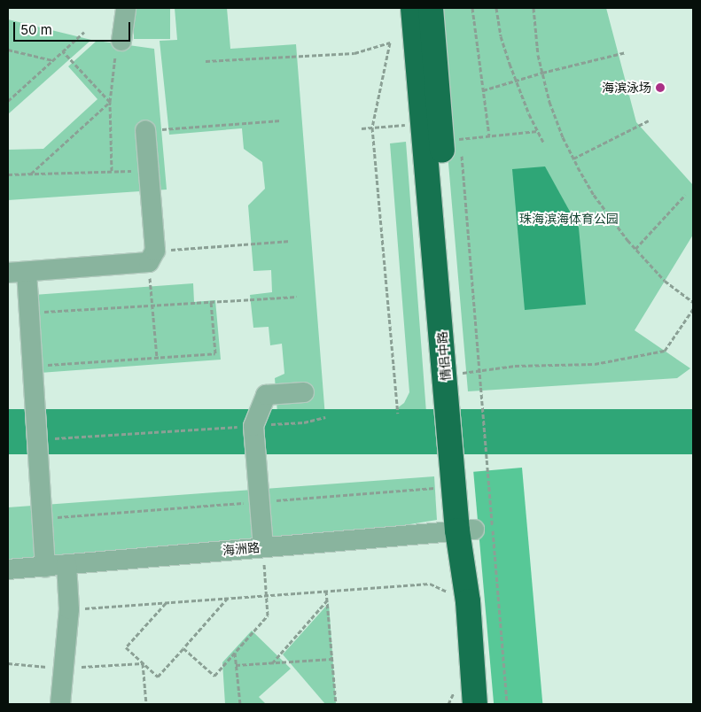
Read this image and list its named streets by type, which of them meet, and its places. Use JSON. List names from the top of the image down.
{
  "streets": {
    "highway": ["情侣中路"],
    "street": ["海洲路"]
  },
  "crossings": [
    ["情侣中路", "海洲路"]
  ],
  "parks": ["珠海滨海体育公园"],
  "places": ["海滨泳场"],
  "scale_bar": "50 m"
}
